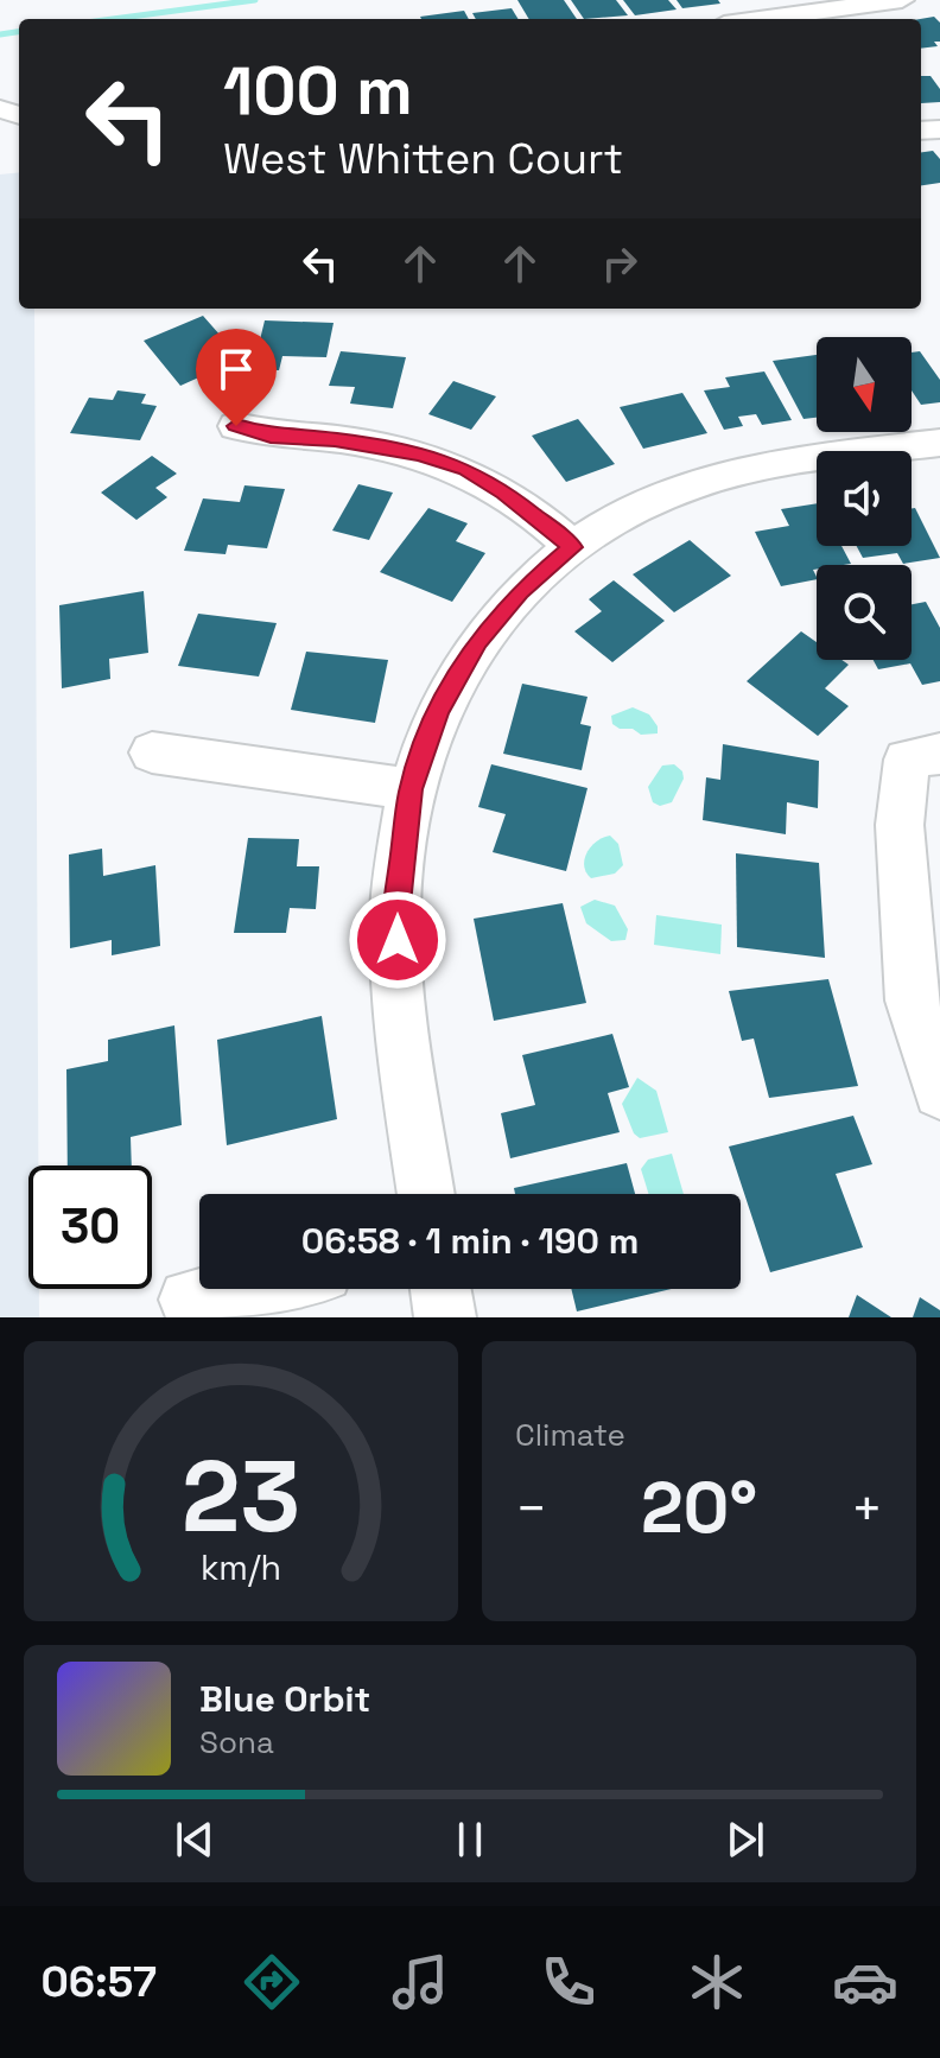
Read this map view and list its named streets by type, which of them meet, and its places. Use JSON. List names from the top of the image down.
{
  "north": "bottom",
  "page": {
    "turn": ["100 m", "West Whitten Court"],
    "limit": "30",
    "trip": "06:58 · 1 min · 190 m",
    "tile": "Climate",
    "heat": ["−", "20°", "+"],
    "song": ["Blue Orbit", "Sona"],
    "tabs": "06:57",
    "gauge": ["23", "km/h"]
  }
}
